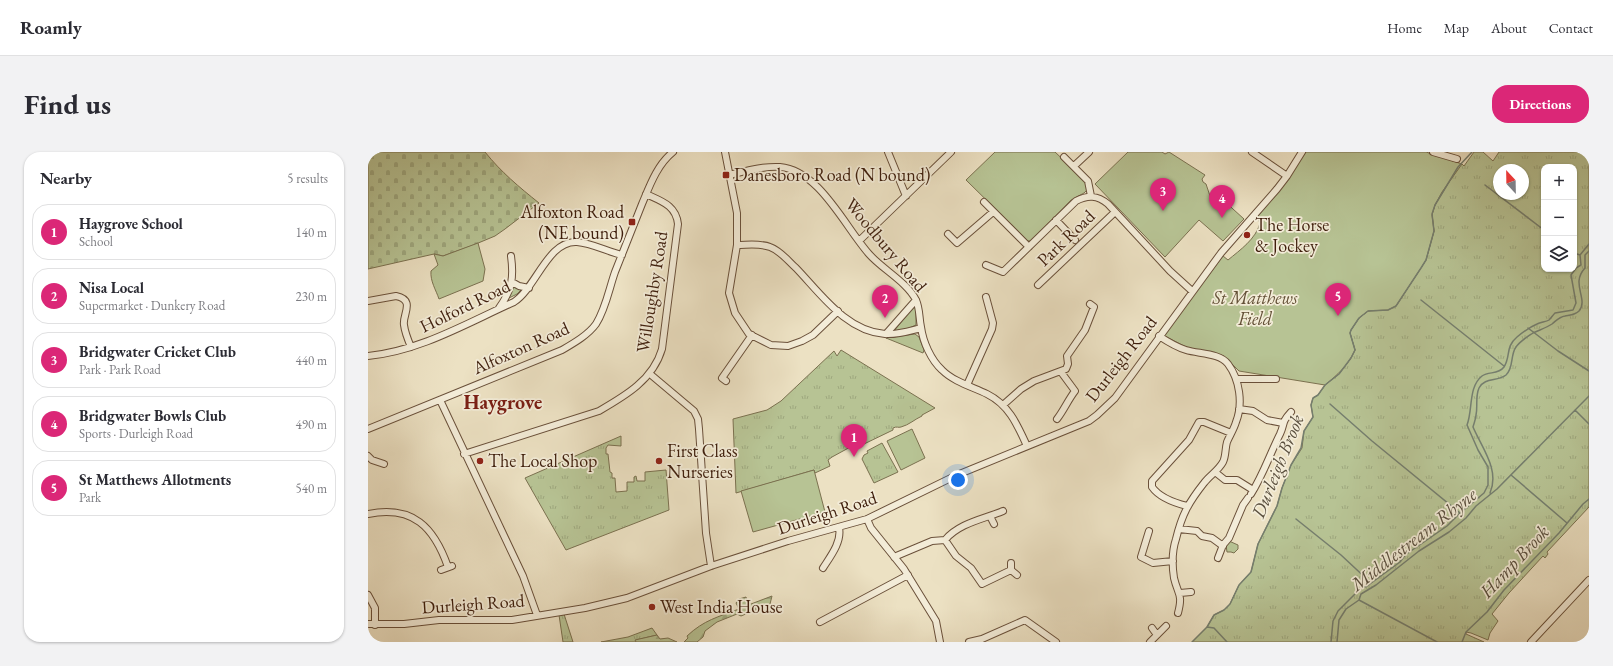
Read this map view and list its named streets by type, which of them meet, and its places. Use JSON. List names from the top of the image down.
{
  "streets": {
    "street": [
      "Park Road",
      "Woodbury Road",
      "Willoughby Road",
      "Holford Road",
      "Alfoxton Road",
      "Durleigh Road"
    ]
  },
  "crossings": [
    ["Park Road", "Durleigh Road"],
    ["Woodbury Road", "Durleigh Road"],
    ["Willoughby Road", "Alfoxton Road"],
    ["Holford Road", "Alfoxton Road"]
  ],
  "districts": ["Haygrove"],
  "water": ["Durleigh Brook", "Middlestream Rhyne", "Hamp Brook"],
  "parks": ["St Matthews Field"],
  "places": {
    "transit": ["Danesboro Road (N bound)", "Alfoxton Road (NE bound)"],
    "other": [
      "The Horse & Jockey",
      "The Local Shop",
      "First Class Nurseries",
      "West India House"
    ]
  },
  "north": "top",
  "page": {
    "header": "Roamly",
    "nav": [
      "Home",
      "Map",
      "About",
      "Contact"
    ],
    "buttons": "Directions",
    "title": "Find us",
    "heading": ["Nearby", "5 results"],
    "map_buttons": ["+", "−"],
    "pins": [
      "3",
      "4",
      "5",
      "2",
      "1"
    ],
    "list": [
      {
        "mark": "1",
        "name": "Haygrove School",
        "note": "School",
        "value": "140 m"
      },
      {
        "mark": "2",
        "name": "Nisa Local",
        "note": "Supermarket · Dunkery Road",
        "value": "230 m"
      },
      {
        "mark": "3",
        "name": "Bridgwater Cricket Club",
        "note": "Park · Park Road",
        "value": "440 m"
      },
      {
        "mark": "4",
        "name": "Bridgwater Bowls Club",
        "note": "Sports · Durleigh Road",
        "value": "490 m"
      },
      {
        "mark": "5",
        "name": "St Matthews Allotments",
        "note": "Park",
        "value": "540 m"
      }
    ]
  }
}
